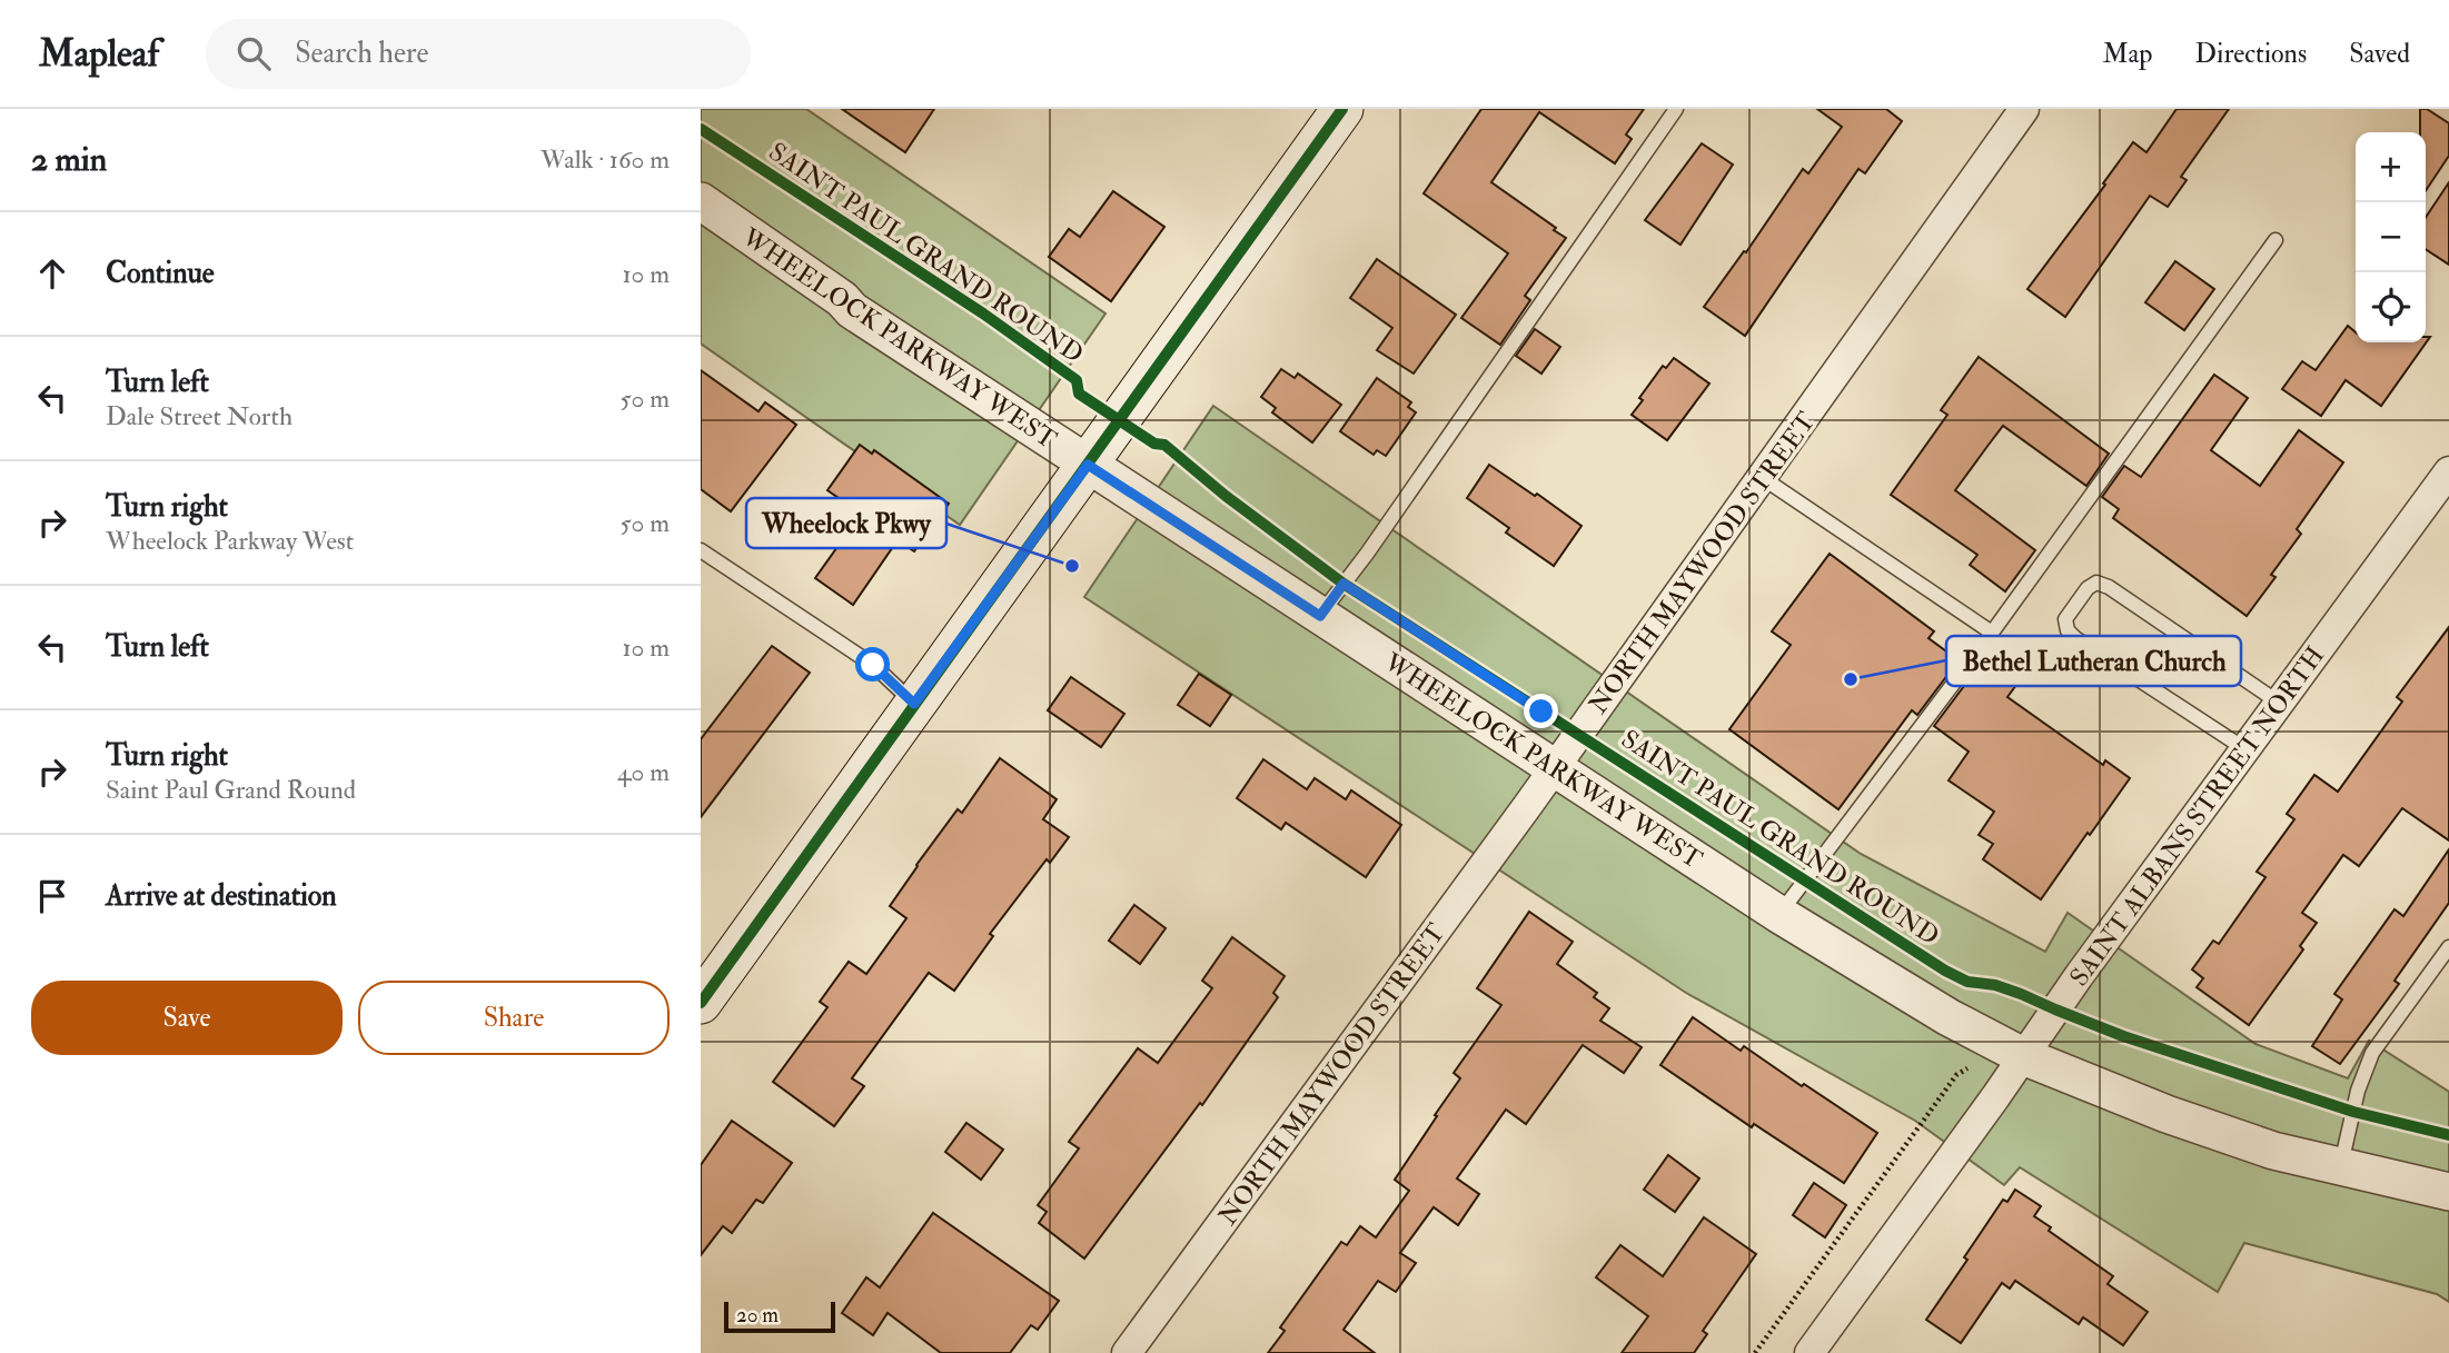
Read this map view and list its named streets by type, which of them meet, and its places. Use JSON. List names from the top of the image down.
{
  "streets": {
    "street": ["WHEELOCK PARKWAY WEST", "NORTH MAYWOOD STREET", "SAINT ALBANS STREET NORTH"],
    "cycle path": ["SAINT PAUL GRAND ROUND"]
  },
  "crossings": [
    ["WHEELOCK PARKWAY WEST", "NORTH MAYWOOD STREET"],
    ["WHEELOCK PARKWAY WEST", "SAINT ALBANS STREET NORTH"]
  ],
  "places": ["Wheelock Pkwy", "Bethel Lutheran Church"],
  "scale_bar": "20 m",
  "page": {
    "header": "Mapleaf",
    "search": "Search here",
    "nav": ["Map", "Directions", "Saved"],
    "heading": ["2 min", "Walk · 160 m"],
    "map_buttons": ["+", "−"],
    "list": [
      ["Continue", "10 m"],
      ["Turn left", "Dale Street North", "50 m"],
      ["Turn right", "Wheelock Parkway West", "50 m"],
      ["Turn left", "10 m"],
      ["Turn right", "Saint Paul Grand Round", "40 m"],
      "Arrive at destination"
    ],
    "buttons": ["Save", "Share"],
    "scale": "20 m"
  }
}
